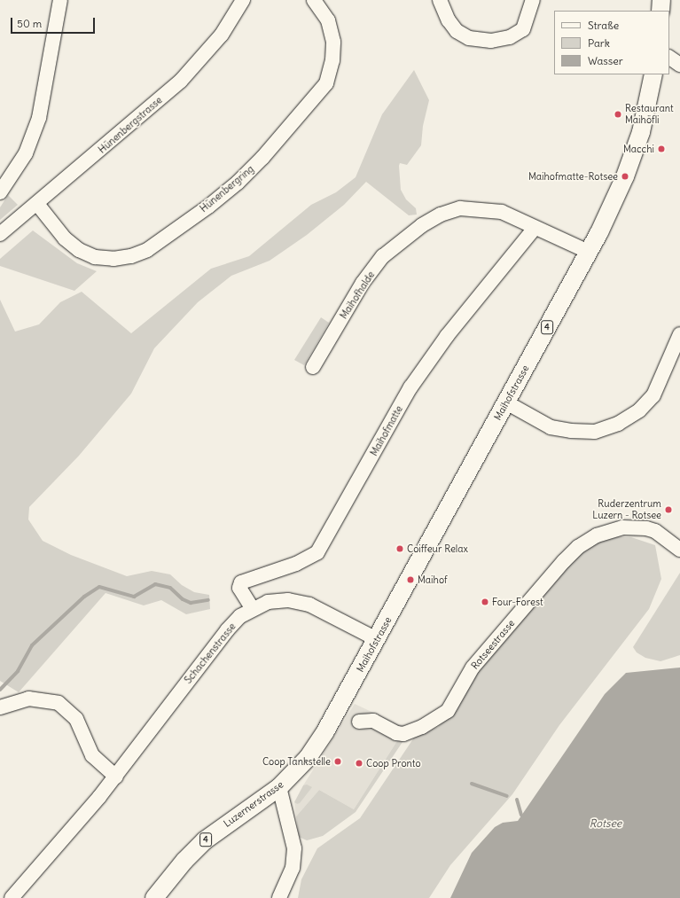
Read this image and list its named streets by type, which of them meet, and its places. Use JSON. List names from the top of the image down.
{
  "streets": {
    "main road": ["4", "Maihofstrasse", "Luzernerstrasse"],
    "street": [
      "Hünenbergstrasse",
      "Hünenbergring",
      "Maihofhalde",
      "Maihofmatte",
      "Rotseestrasse",
      "Schachenstrasse"
    ]
  },
  "crossings": [
    ["Hünenbergstrasse", "Hünenbergring"],
    ["Maihofhalde", "Maihofstrasse"],
    ["Maihofhalde", "Maihofmatte"],
    ["Maihofstrasse", "Schachenstrasse"],
    ["Maihofstrasse", "Luzernerstrasse"],
    ["Maihofmatte", "Schachenstrasse"]
  ],
  "water": ["Rotsee"],
  "places": [
    "Restaurant Maihöfli",
    "Macchi",
    "Maihofmatte-Rotsee",
    "Ruderzentrum Luzern - Rotsee",
    "Coiffeur Relax",
    "Maihof",
    "Four-Forest",
    "Coop Tankstelle",
    "Coop Pronto"
  ],
  "legend": ["Straße", "Park", "Wasser"],
  "scale_bar": "50 m"
}
